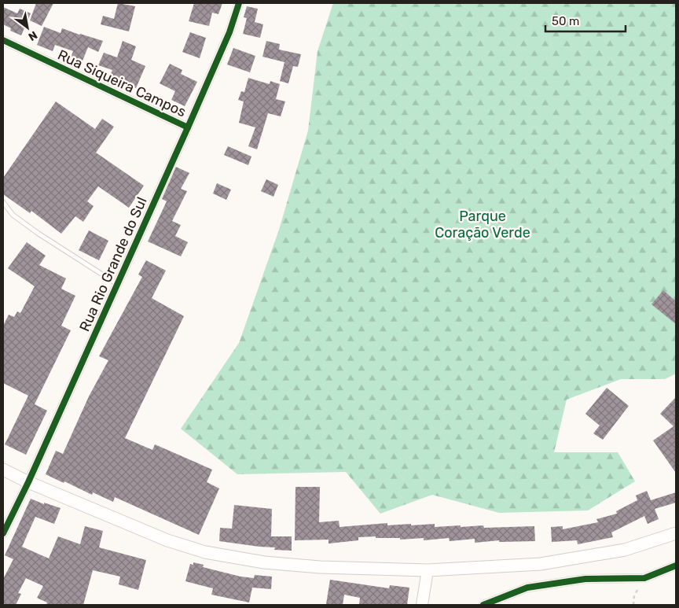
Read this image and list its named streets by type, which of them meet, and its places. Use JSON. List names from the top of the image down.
{
  "streets": {
    "street": ["Rua Siqueira Campos", "Rua Rio Grande do Sul"]
  },
  "crossings": [
    ["Rua Siqueira Campos", "Rua Rio Grande do Sul"]
  ],
  "parks": ["Parque Coração Verde"],
  "scale_bar": "50 m",
  "north": "bottom right"
}
